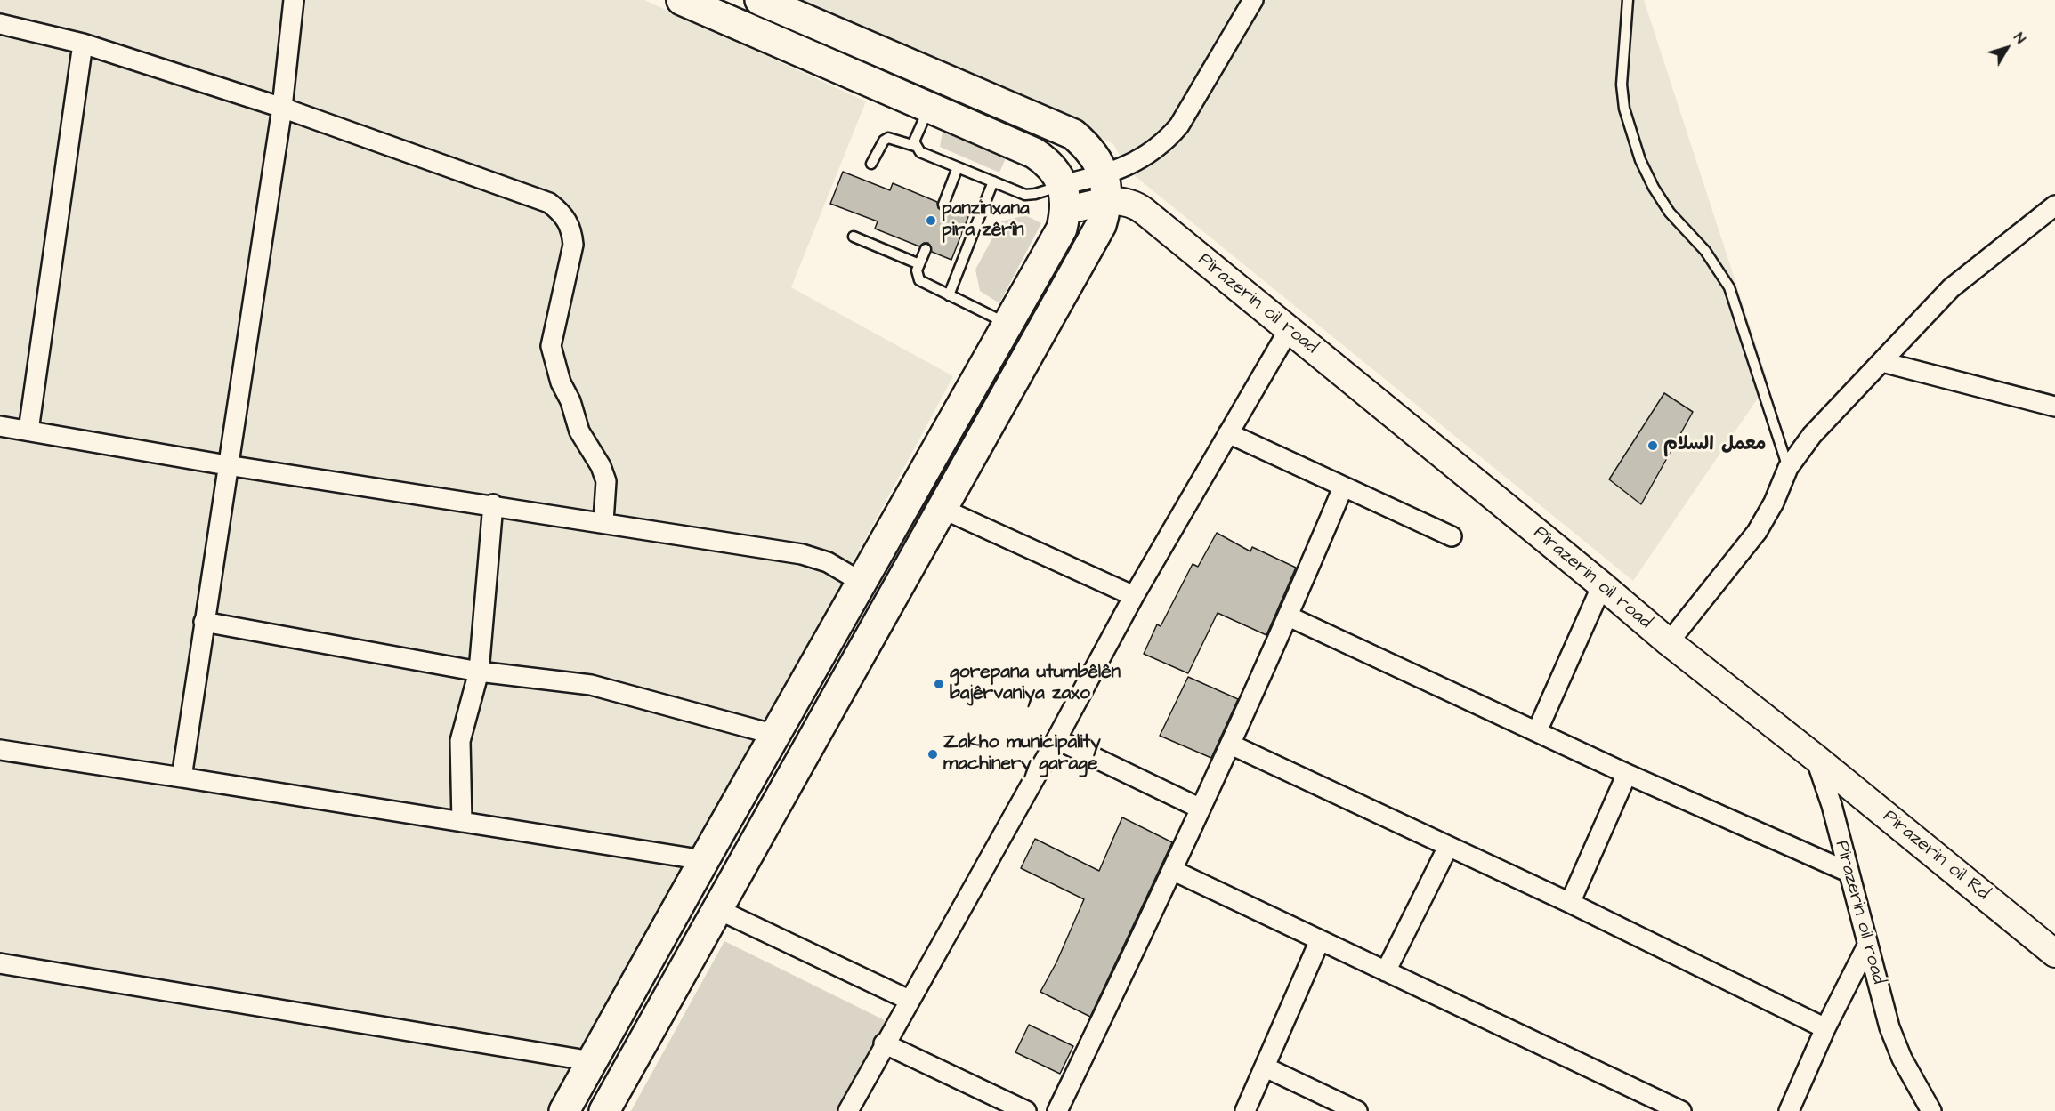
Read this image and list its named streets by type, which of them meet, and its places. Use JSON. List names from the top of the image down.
{
  "streets": {
    "main road": ["Pirazerin oil road", "Pirazerin oil Rd"]
  },
  "crossings": [
    ["Pirazerin oil road", "Pirazerin oil Rd"]
  ],
  "places": [
    "panzinxana pira zêrîn",
    "معمل السلام",
    "gorepana utumbêlên bajêrvaniya zaxo",
    "Zakho municipality machinery garage"
  ],
  "north": "top right"
}
